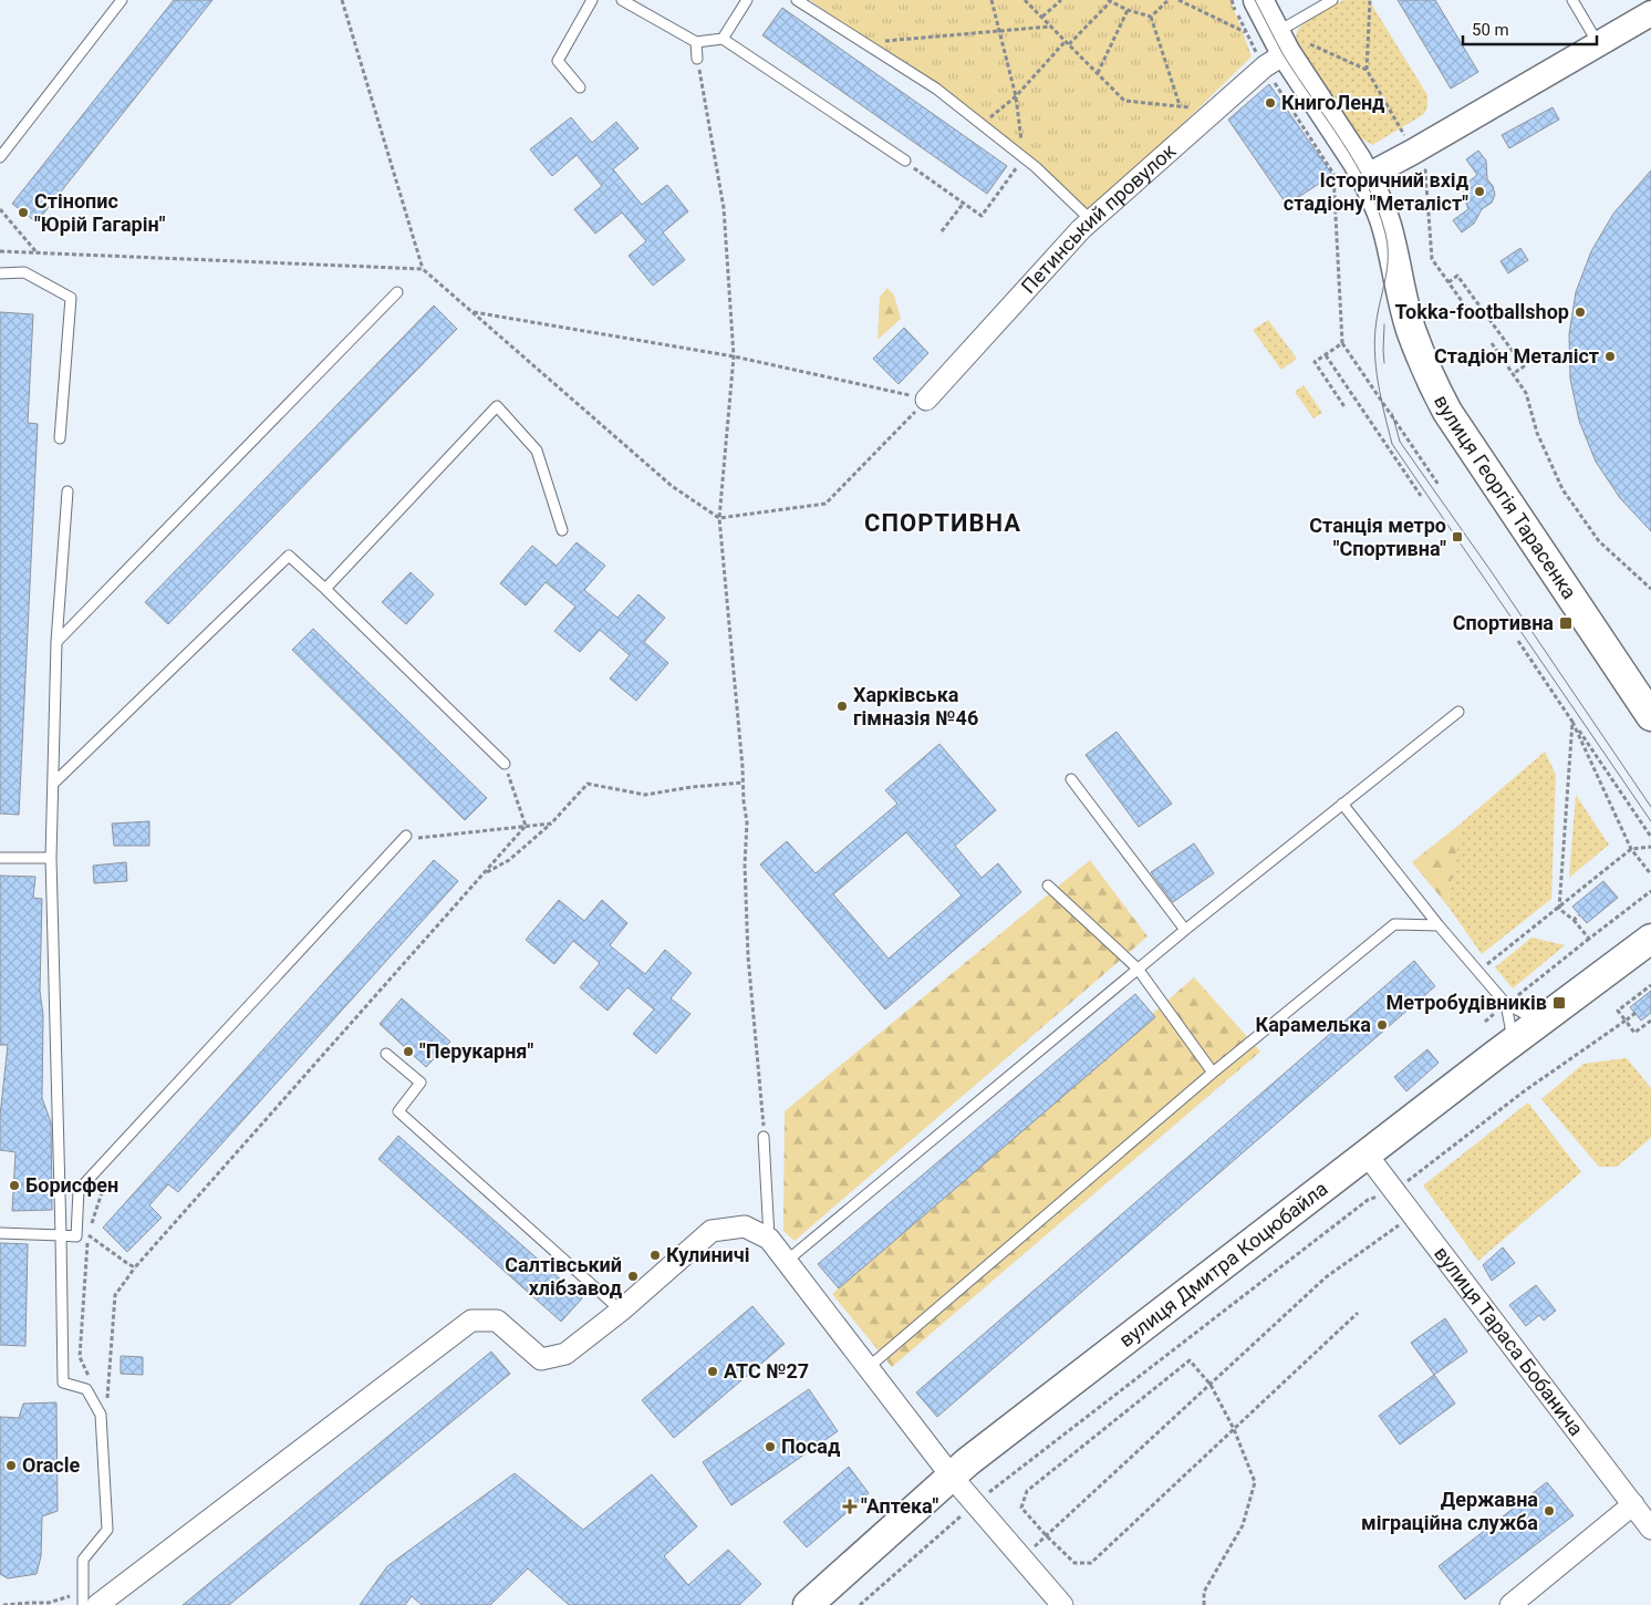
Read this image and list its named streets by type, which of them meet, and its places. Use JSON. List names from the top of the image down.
{
  "streets": {
    "main road": ["вулиця Георгія Тарасенка", "вулиця Дмитра Коцюбайла"],
    "street": ["Петинський провулок", "вулиця Тараса Бобанича"]
  },
  "crossings": [
    ["Петинський провулок", "вулиця Георгія Тарасенка"],
    ["вулиця Дмитра Коцюбайла", "вулиця Тараса Бобанича"]
  ],
  "districts": ["СПОРТИВНА"],
  "places": {
    "other": [
      "КнигоЛенд",
      "Історичний вхід стадіону \"Металіст\"",
      "Стінопис \"Юрій Гагарін\"",
      "Tokka-footballshop",
      "Стадіон Металіст",
      "Харківська гімназія №46",
      "Карамелька",
      "\"Перукарня\"",
      "Борисфен",
      "Кулиничі",
      "Салтівський хлібзавод",
      "АТС №27",
      "Посад",
      "Oracle",
      "Державна міграційна служба"
    ],
    "transit": ["Станція метро \"Спортивна\"", "Спортивна", "Метробудівників"],
    "health": ["\"Аптека\""]
  },
  "scale_bar": "50 m"
}
